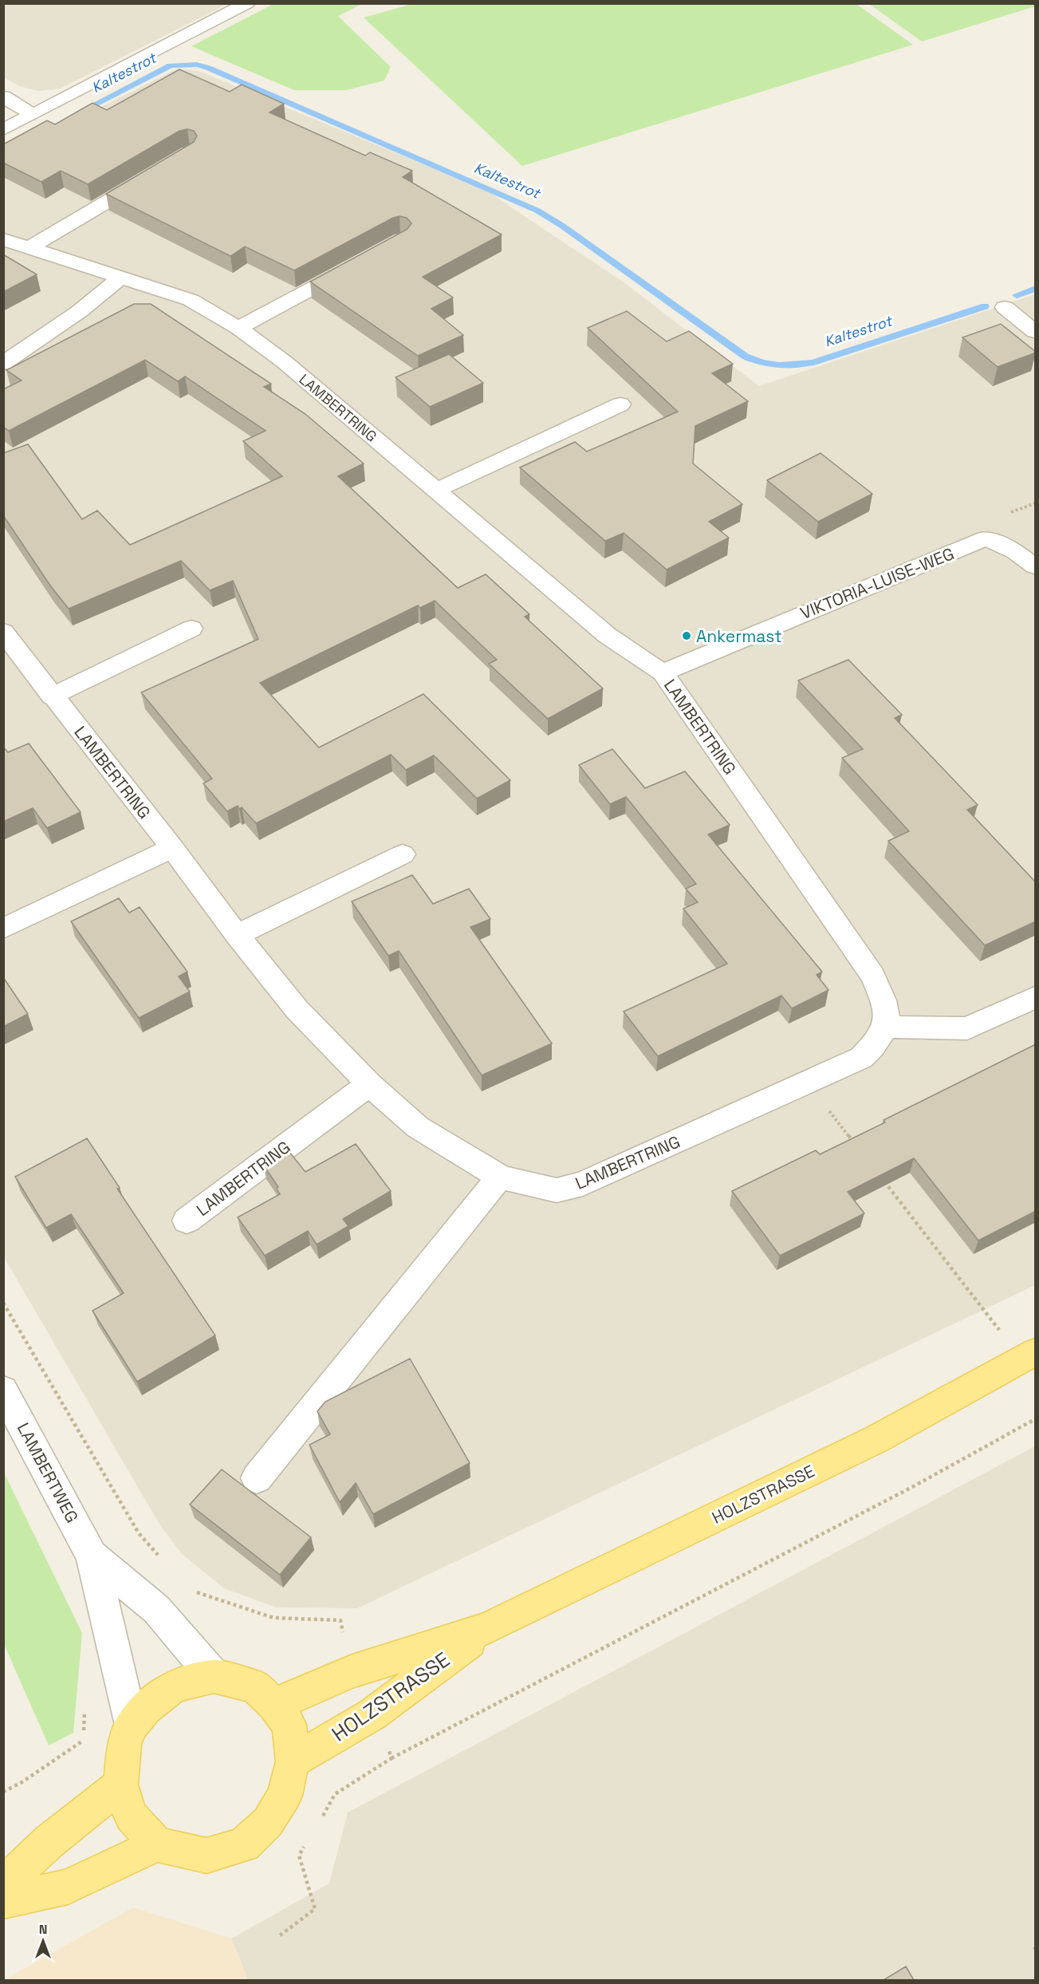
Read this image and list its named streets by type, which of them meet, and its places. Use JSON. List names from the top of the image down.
{
  "streets": {
    "main road": ["HOLZSTRASSE"],
    "street": ["LAMBERTRING", "VIKTORIA-LUISE-WEG", "LAMBERTWEG"]
  },
  "crossings": [
    ["LAMBERTRING", "VIKTORIA-LUISE-WEG"]
  ],
  "water": ["Kaltestrot"],
  "places": ["Ankermast"],
  "north": "top"
}
